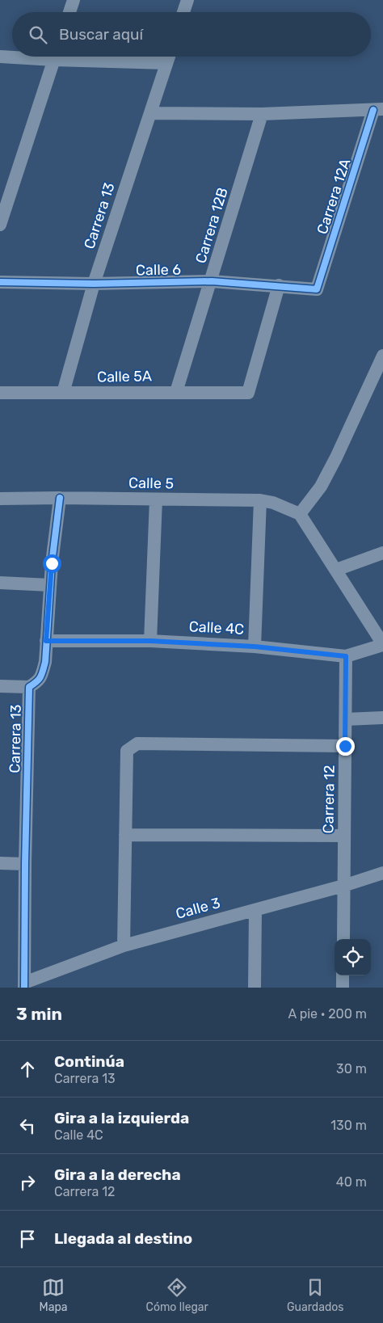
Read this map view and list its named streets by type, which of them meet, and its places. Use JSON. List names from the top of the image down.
{
  "streets": {
    "street": [
      "Carrera 12A",
      "Carrera 13",
      "Carrera 12B",
      "Calle 6",
      "Calle 5A",
      "Calle 5",
      "Calle 4C",
      "Carrera 12",
      "Calle 3"
    ]
  },
  "crossings": [
    ["Carrera 12A", "Calle 6"],
    ["Carrera 13", "Calle 6"],
    ["Carrera 13", "Calle 5A"],
    ["Carrera 13", "Calle 5"],
    ["Carrera 13", "Calle 4C"],
    ["Carrera 13", "Calle 3"],
    ["Carrera 12B", "Calle 6"],
    ["Carrera 12B", "Calle 5A"],
    ["Calle 6", "Calle 5A"],
    ["Calle 4C", "Carrera 12"],
    ["Carrera 12", "Calle 3"]
  ],
  "page": {
    "search": "Buscar aquí",
    "heading": ["3 min", "A pie · 200 m"],
    "list": [
      ["Continúa", "Carrera 13", "30 m"],
      ["Gira a la izquierda", "Calle 4C", "130 m"],
      ["Gira a la derecha", "Carrera 12", "40 m"],
      "Llegada al destino"
    ],
    "nav": ["Mapa", "Cómo llegar", "Guardados"]
  }
}
